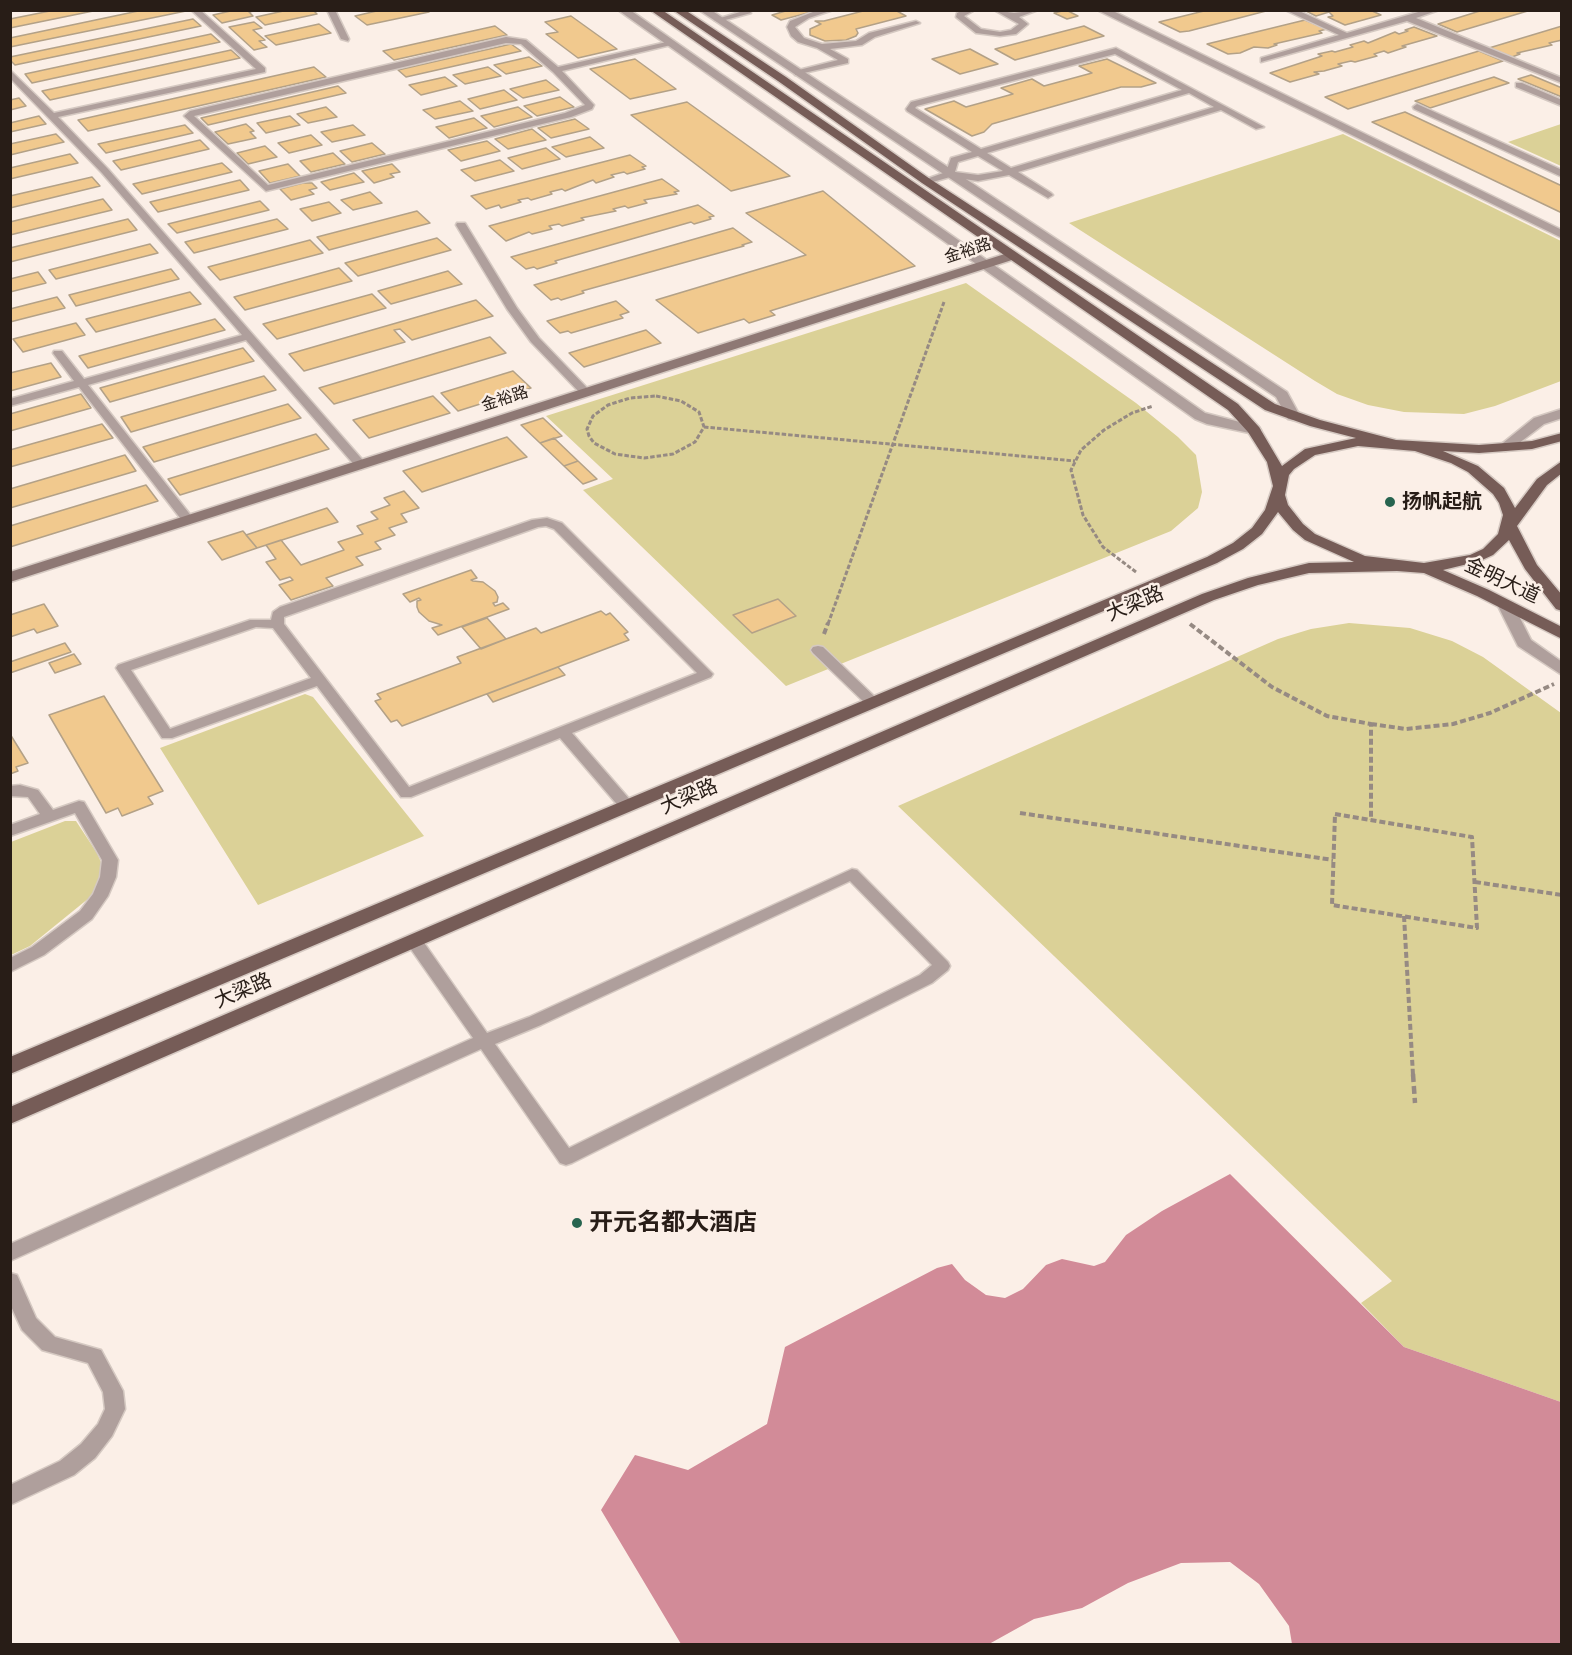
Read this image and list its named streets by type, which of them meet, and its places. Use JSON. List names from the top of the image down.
{
  "streets": {
    "main road": ["金明大道", "大梁路"],
    "street": ["金裕路"]
  },
  "crossings": [
    ["金明大道", "大梁路"]
  ],
  "places": ["扬帆起航", "开元名都大酒店"]
}
